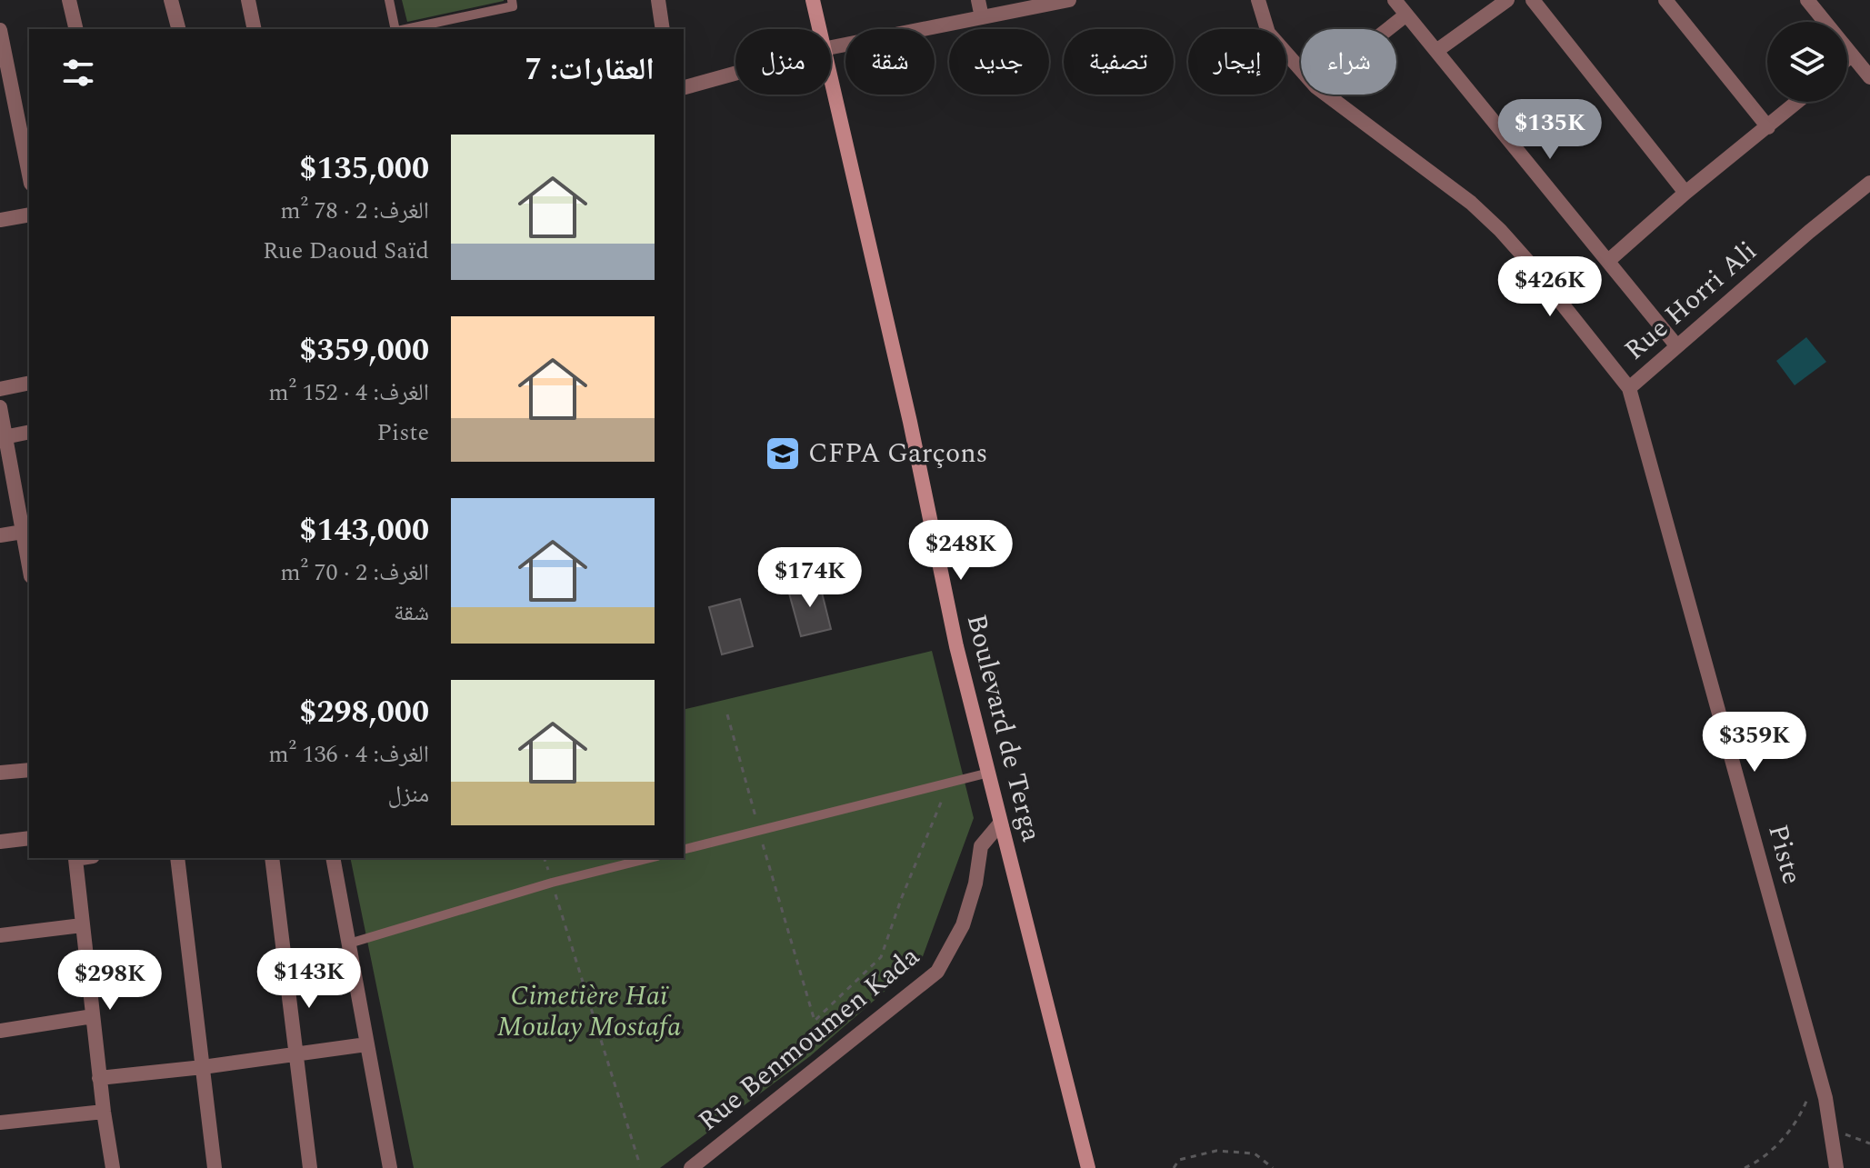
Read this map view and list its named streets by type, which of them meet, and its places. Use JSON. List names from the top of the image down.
{
  "streets": {
    "main road": ["Boulevard de Terga"],
    "street": ["Rue Horri Ali", "Piste", "Rue Benmoumen Kada"]
  },
  "crossings": [
    ["Rue Horri Ali", "Piste"],
    ["Boulevard de Terga", "Rue Benmoumen Kada"]
  ],
  "parks": ["Cimetière Haï Moulay Mostafa"],
  "places": {
    "school or university": ["CFPA Garçons"]
  },
  "page": {
    "chip": [
      "شراء",
      "إيجار",
      "تصفية",
      "جديد",
      "شقة",
      "منزل"
    ],
    "heading": "العقارات: 7",
    "price": [
      "$135K",
      "$426K",
      "$248K",
      "$174K",
      "$359K",
      "$143K",
      "$298K"
    ],
    "list": [
      {
        "name": "$135,000",
        "note": "الغرف: 2 · 78 m² · Rue Daoud Saïd"
      },
      {
        "name": "$359,000",
        "note": "الغرف: 4 · 152 m² · Piste"
      },
      {
        "name": "$143,000",
        "note": "الغرف: 2 · 70 m² · شقة"
      },
      {
        "name": "$298,000",
        "note": "الغرف: 4 · 136 m² · منزل"
      }
    ]
  }
}
